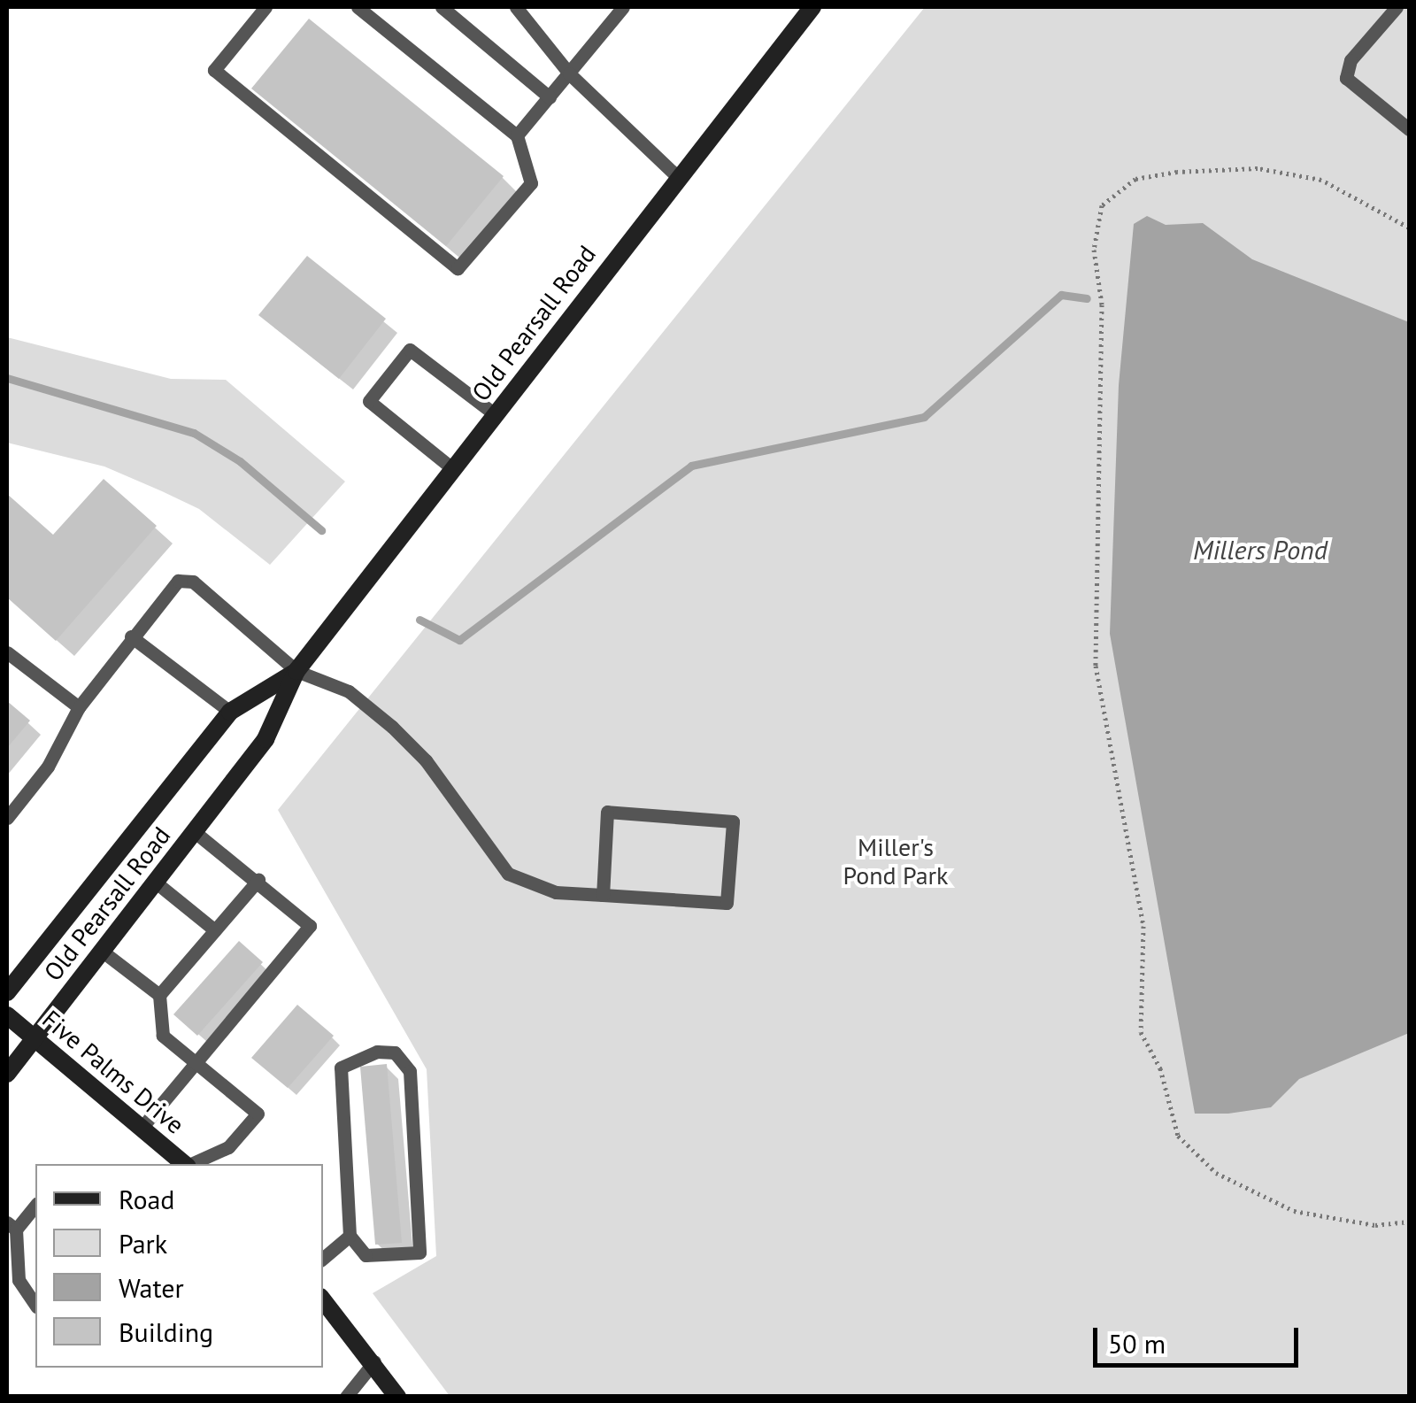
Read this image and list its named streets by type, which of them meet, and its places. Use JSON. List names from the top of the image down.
{
  "streets": {
    "main road": ["Old Pearsall Road", "Five Palms Drive"]
  },
  "crossings": [
    ["Old Pearsall Road", "Five Palms Drive"]
  ],
  "water": ["Millers Pond"],
  "parks": ["Miller's Pond Park"],
  "legend": [
    "Road",
    "Park",
    "Water",
    "Building"
  ],
  "scale_bar": "50 m"
}
